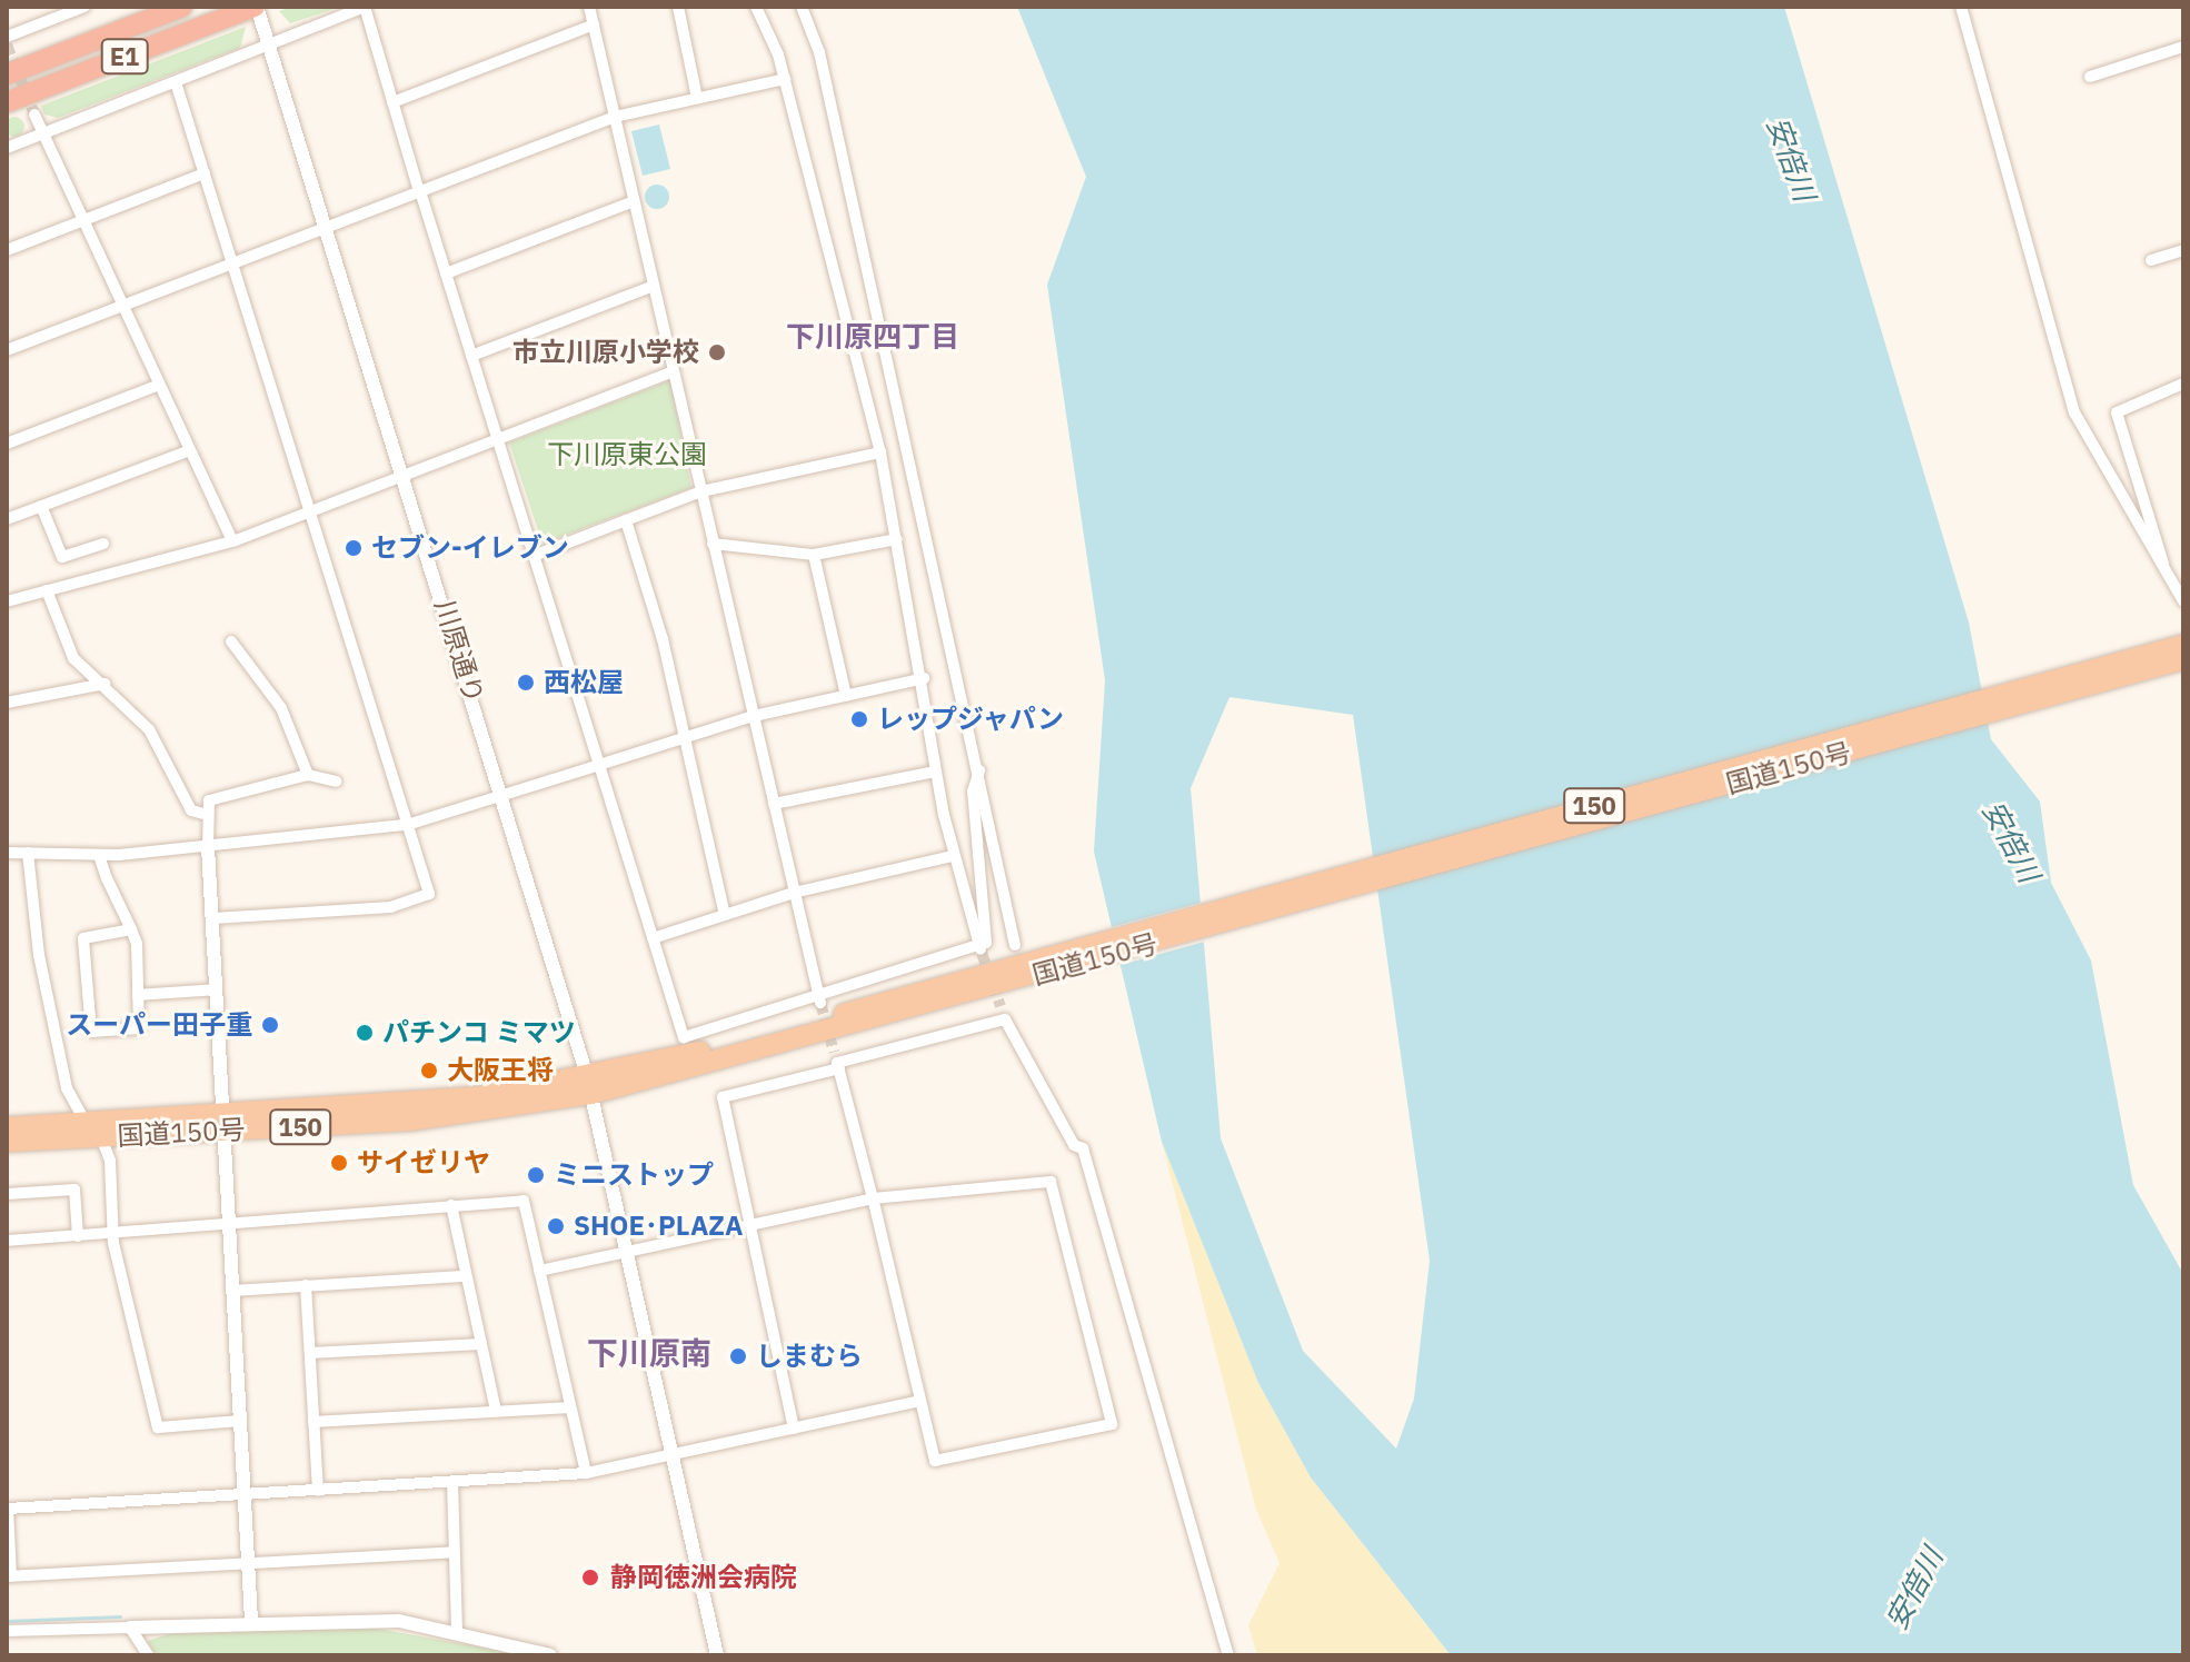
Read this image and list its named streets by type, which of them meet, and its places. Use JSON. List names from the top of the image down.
{
  "streets": {
    "highway": ["E1", "国道150号", "150"],
    "street": ["川原通り"]
  },
  "crossings": [
    ["E1", "川原通り"],
    ["川原通り", "国道150号"]
  ],
  "districts": ["下川原四丁目", "下川原南"],
  "water": ["安倍川"],
  "parks": ["下川原東公園"],
  "places": [
    "市立川原小学校",
    "セブン-イレブン",
    "西松屋",
    "レップジャパン",
    "スーパー田子重",
    "パチンコ ミマツ",
    "大阪王将",
    "サイゼリヤ",
    "ミニストップ",
    "SHOE･PLAZA",
    "しまむら",
    "静岡徳洲会病院"
  ]
}
